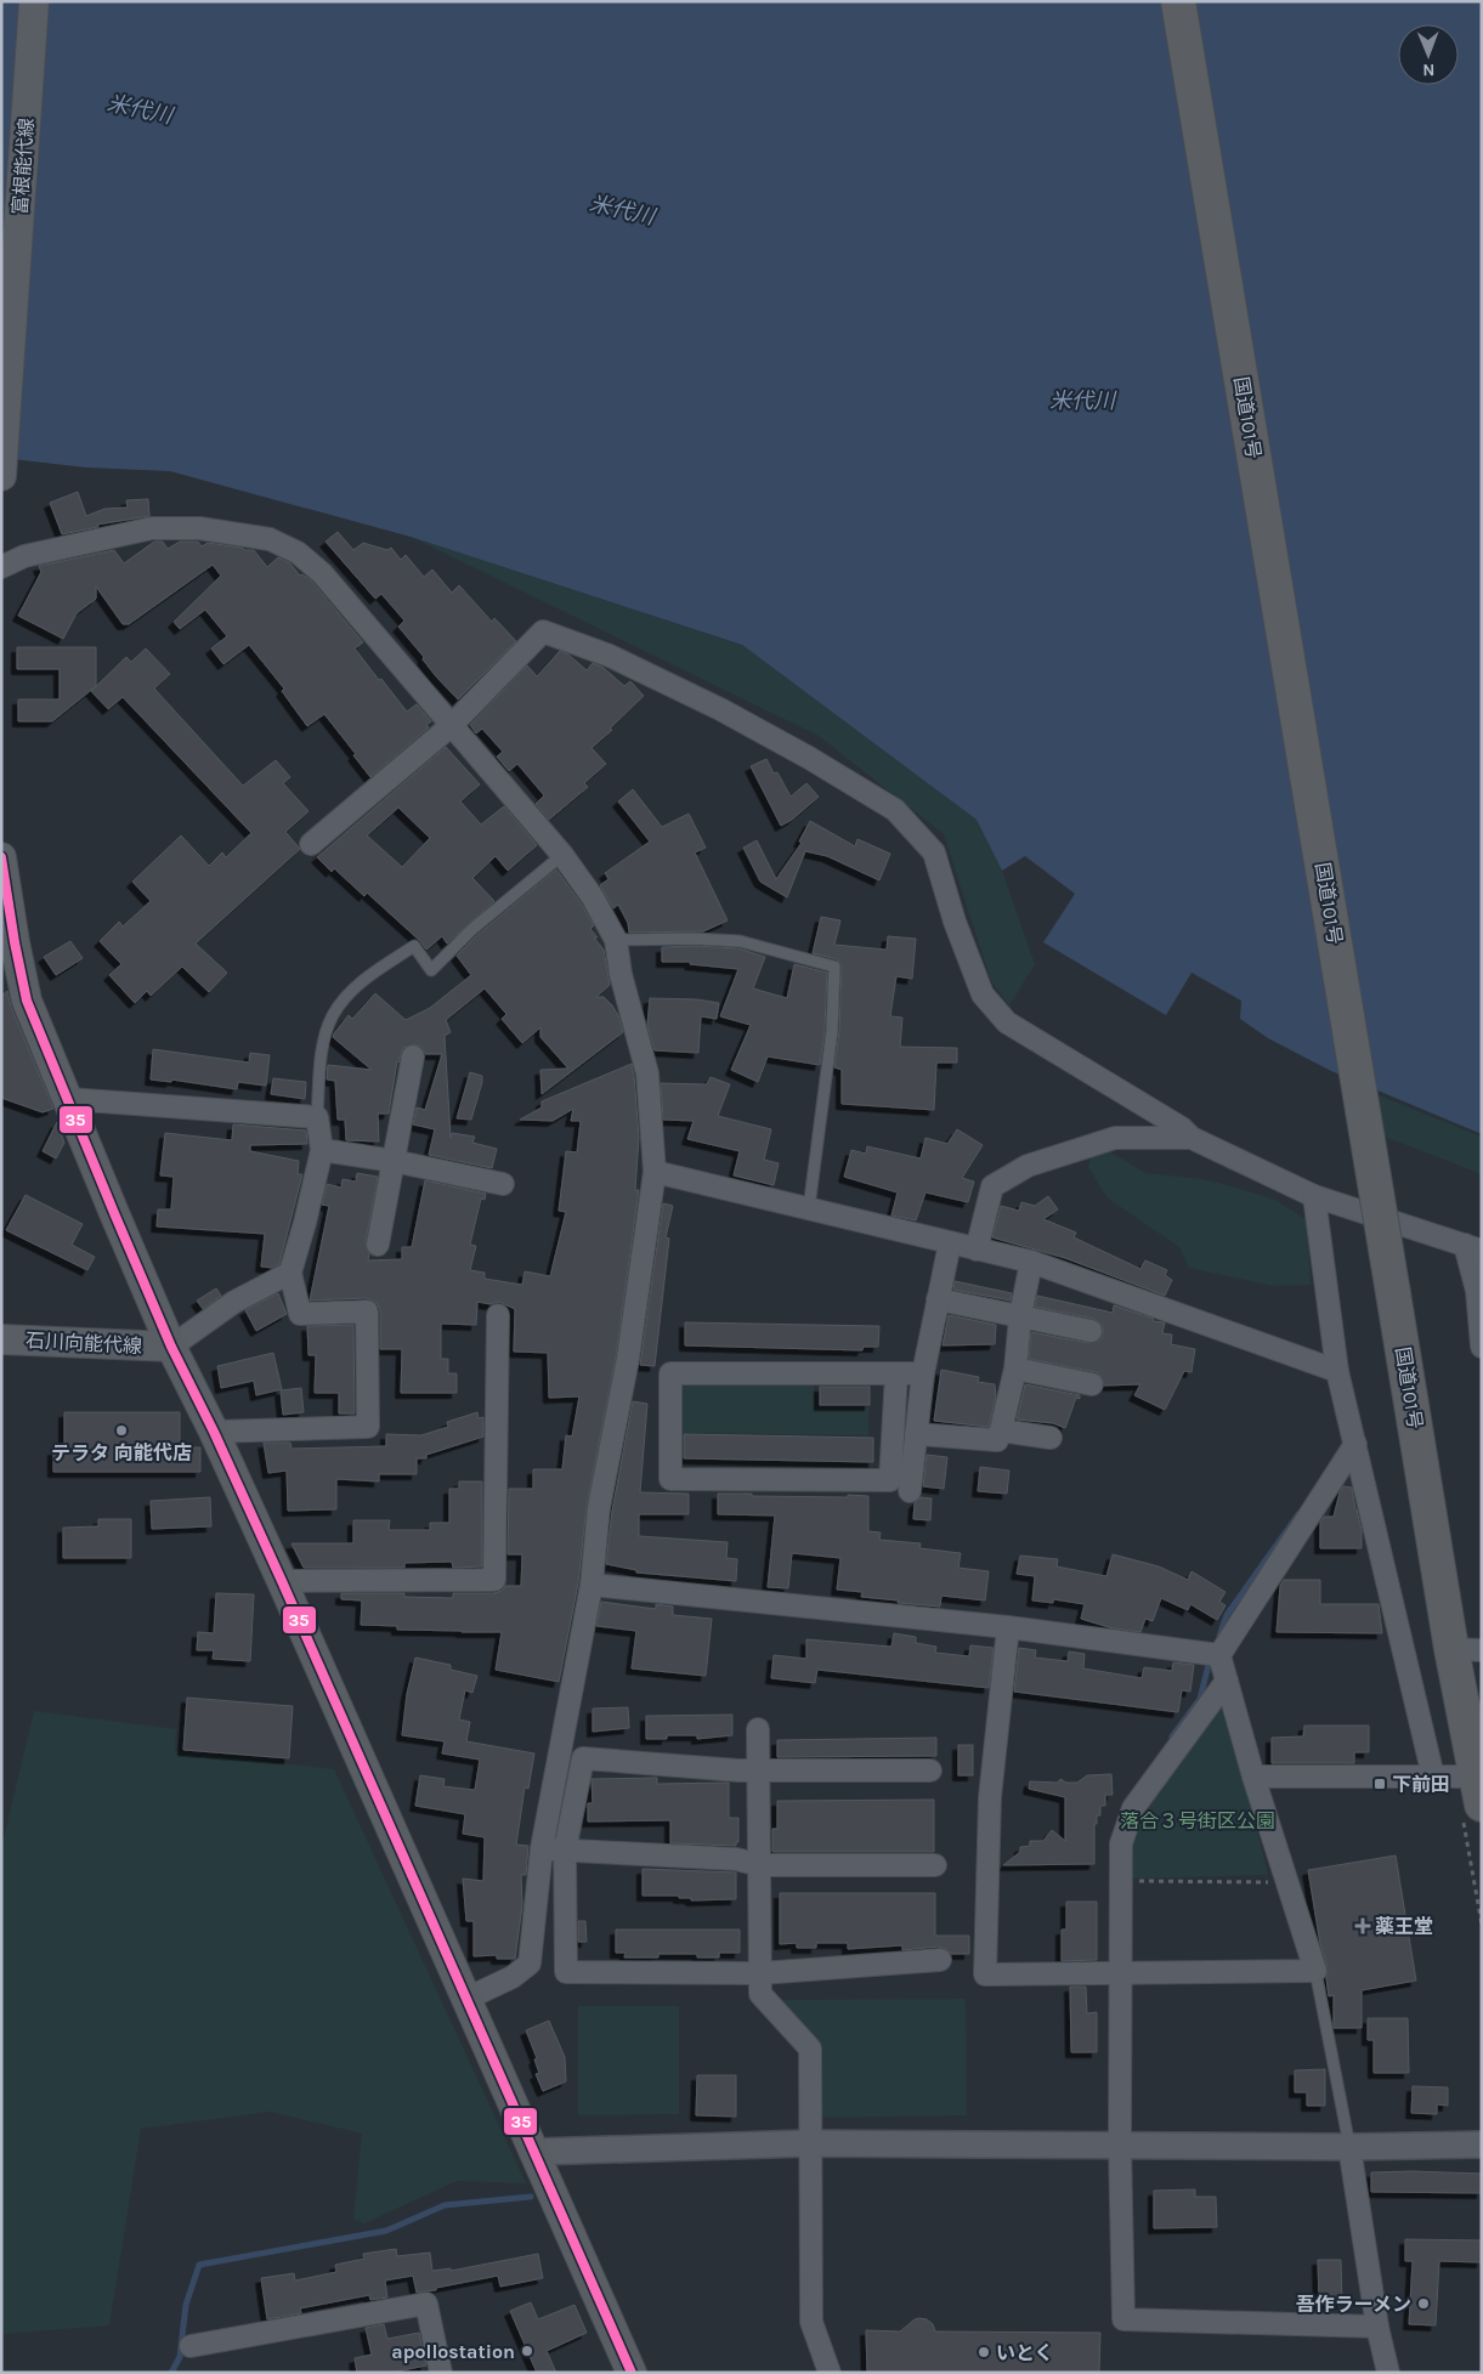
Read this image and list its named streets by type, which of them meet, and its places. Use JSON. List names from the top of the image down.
{
  "streets": {
    "highway": ["国道101号"],
    "main road": ["富根能代線", "石川向能代線"]
  },
  "water": ["米代川"],
  "parks": ["落合３号街区公園"],
  "places": {
    "other": [
      "テラタ 向能代店",
      "吾作ラーメン",
      "apollostation",
      "いとく"
    ],
    "transit": ["下前田"],
    "health": ["薬王堂"]
  },
  "lines": ["transit line 35"],
  "north": "bottom"
}
